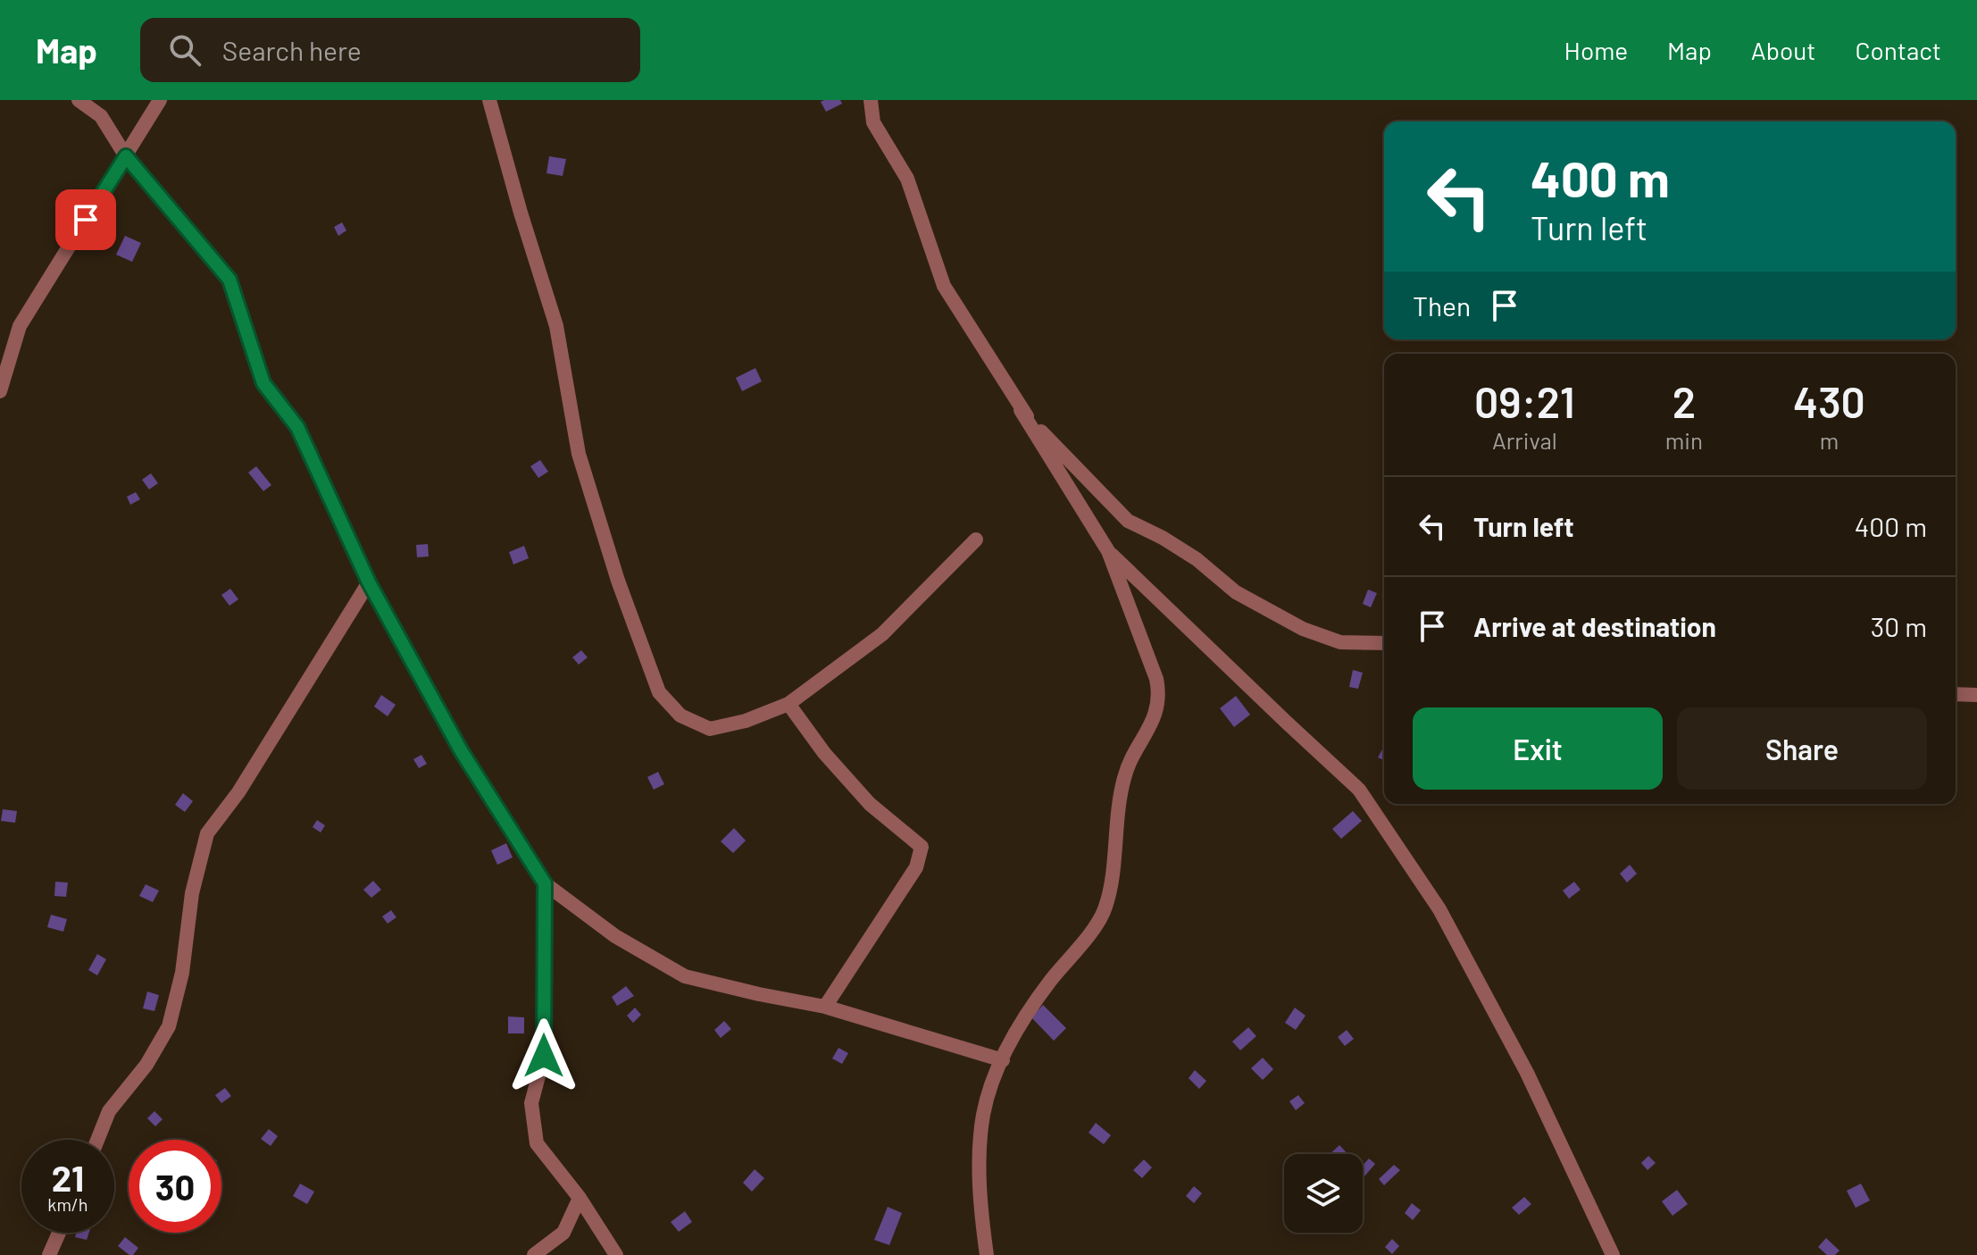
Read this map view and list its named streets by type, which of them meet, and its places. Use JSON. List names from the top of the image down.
{
  "page": {
    "header": "Map",
    "search": "Search here",
    "nav": [
      "Home",
      "Map",
      "About",
      "Contact"
    ],
    "turn": ["400 m", "Turn left"],
    "then": "Then",
    "eta": [
      "09:21",
      "Arrival",
      "2",
      "min",
      "430",
      "m"
    ],
    "list": [
      {
        "name": "Turn left",
        "value": "400 m"
      },
      {
        "name": "Arrive at destination",
        "value": "30 m"
      }
    ],
    "buttons": ["Exit", "Share"],
    "speed": "21 km/h",
    "limit": "30"
  }
}
